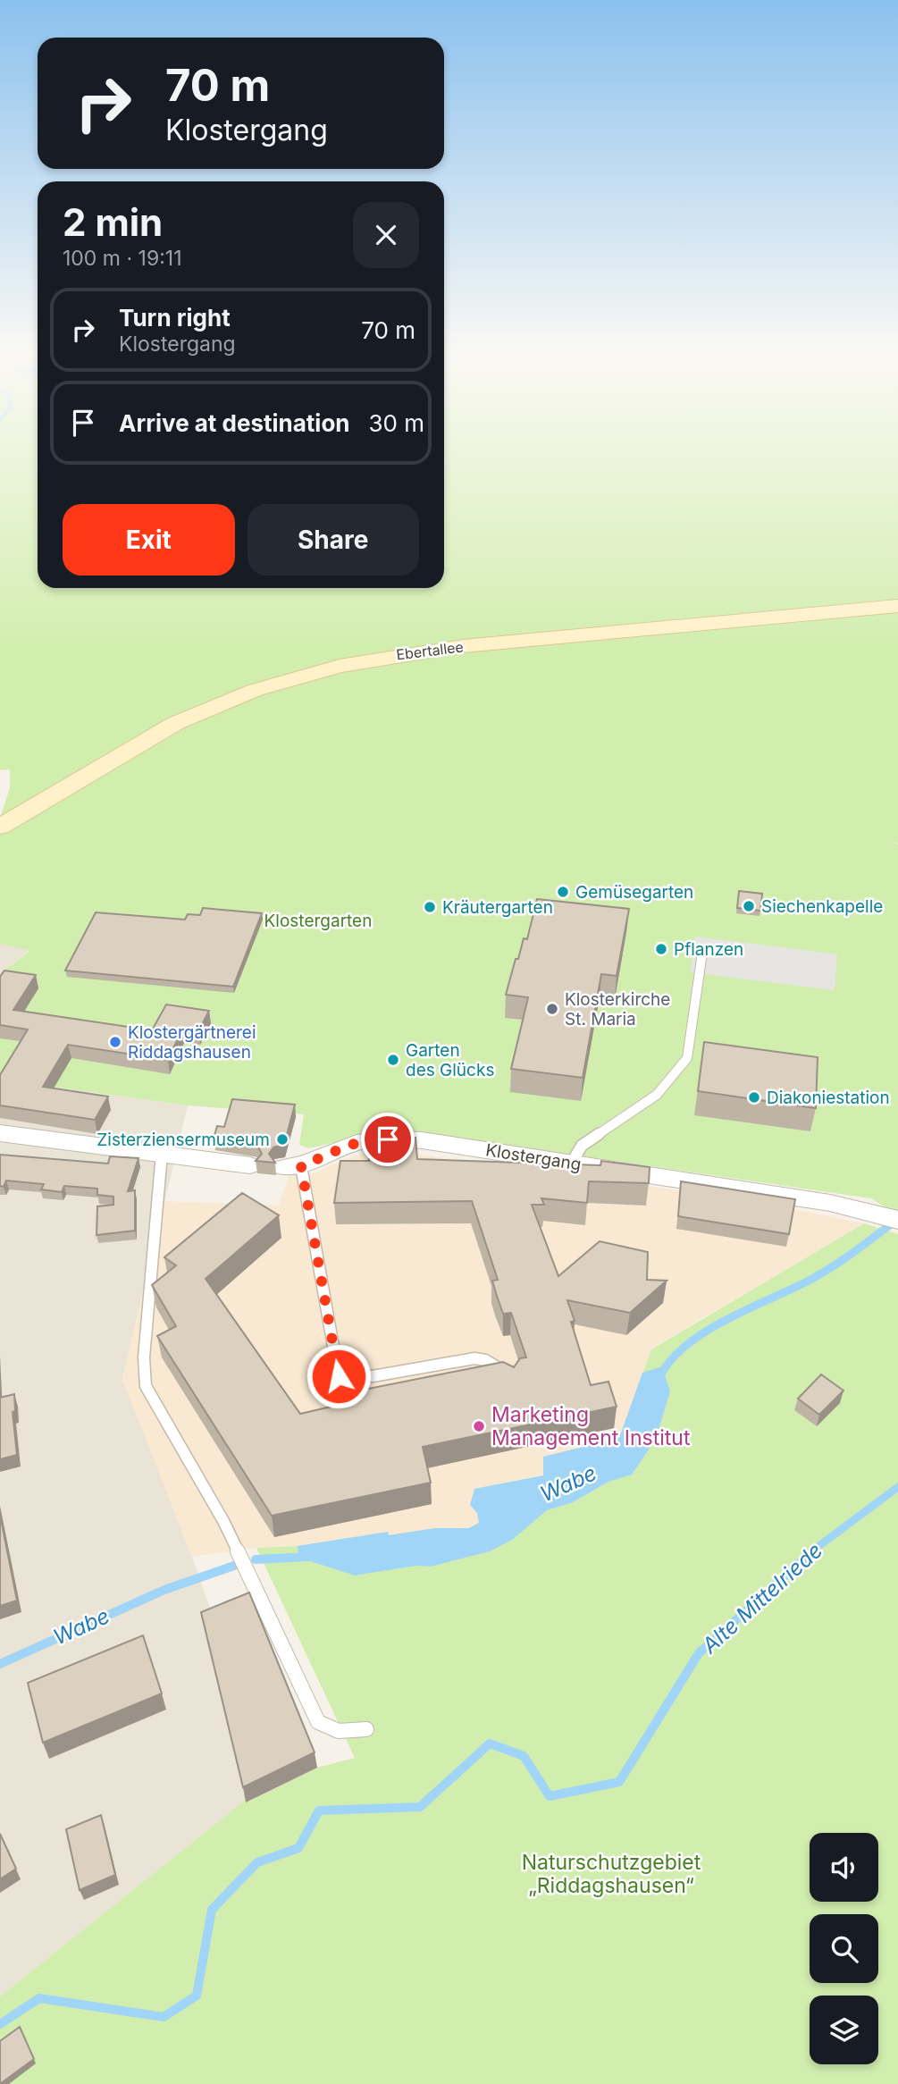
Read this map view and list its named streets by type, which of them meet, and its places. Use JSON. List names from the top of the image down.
{
  "streets": {
    "main road": ["Ebertallee"],
    "street": ["Klostergang"]
  },
  "water": ["Wabe", "Alte Mittelriede"],
  "parks": ["Klostergarten", "Naturschutzgebiet „Riddagshausen“"],
  "places": [
    "Gemüsegarten",
    "Siechenkapelle",
    "Kräutergarten",
    "Pflanzen",
    "Klosterkirche St. Maria",
    "Klostergärtnerei Riddagshausen",
    "Garten des Glücks",
    "Diakoniestation",
    "Zisterziensermuseum",
    "Marketing Management Institut"
  ],
  "page": {
    "turn": ["70 m", "Klostergang"],
    "heading": ["2 min", "100 m · 19:11"],
    "list": [
      {
        "name": "Turn right",
        "note": "Klostergang",
        "value": "70 m"
      },
      {
        "name": "Arrive at destination",
        "value": "30 m"
      }
    ],
    "buttons": ["Exit", "Share"]
  }
}
